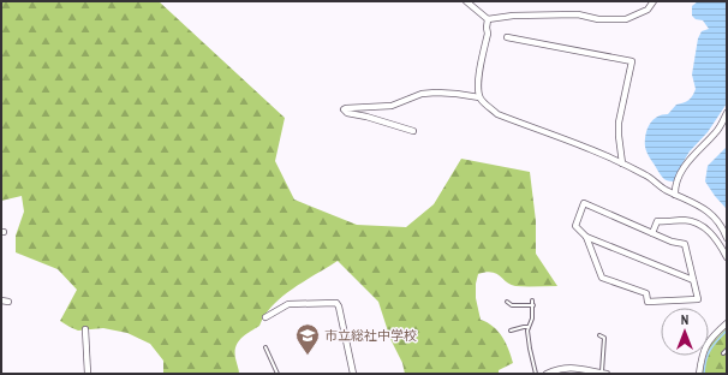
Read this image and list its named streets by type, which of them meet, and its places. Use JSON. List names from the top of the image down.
{
  "places": {
    "school or university": ["市立総社中学校"]
  },
  "north": "top"
}
